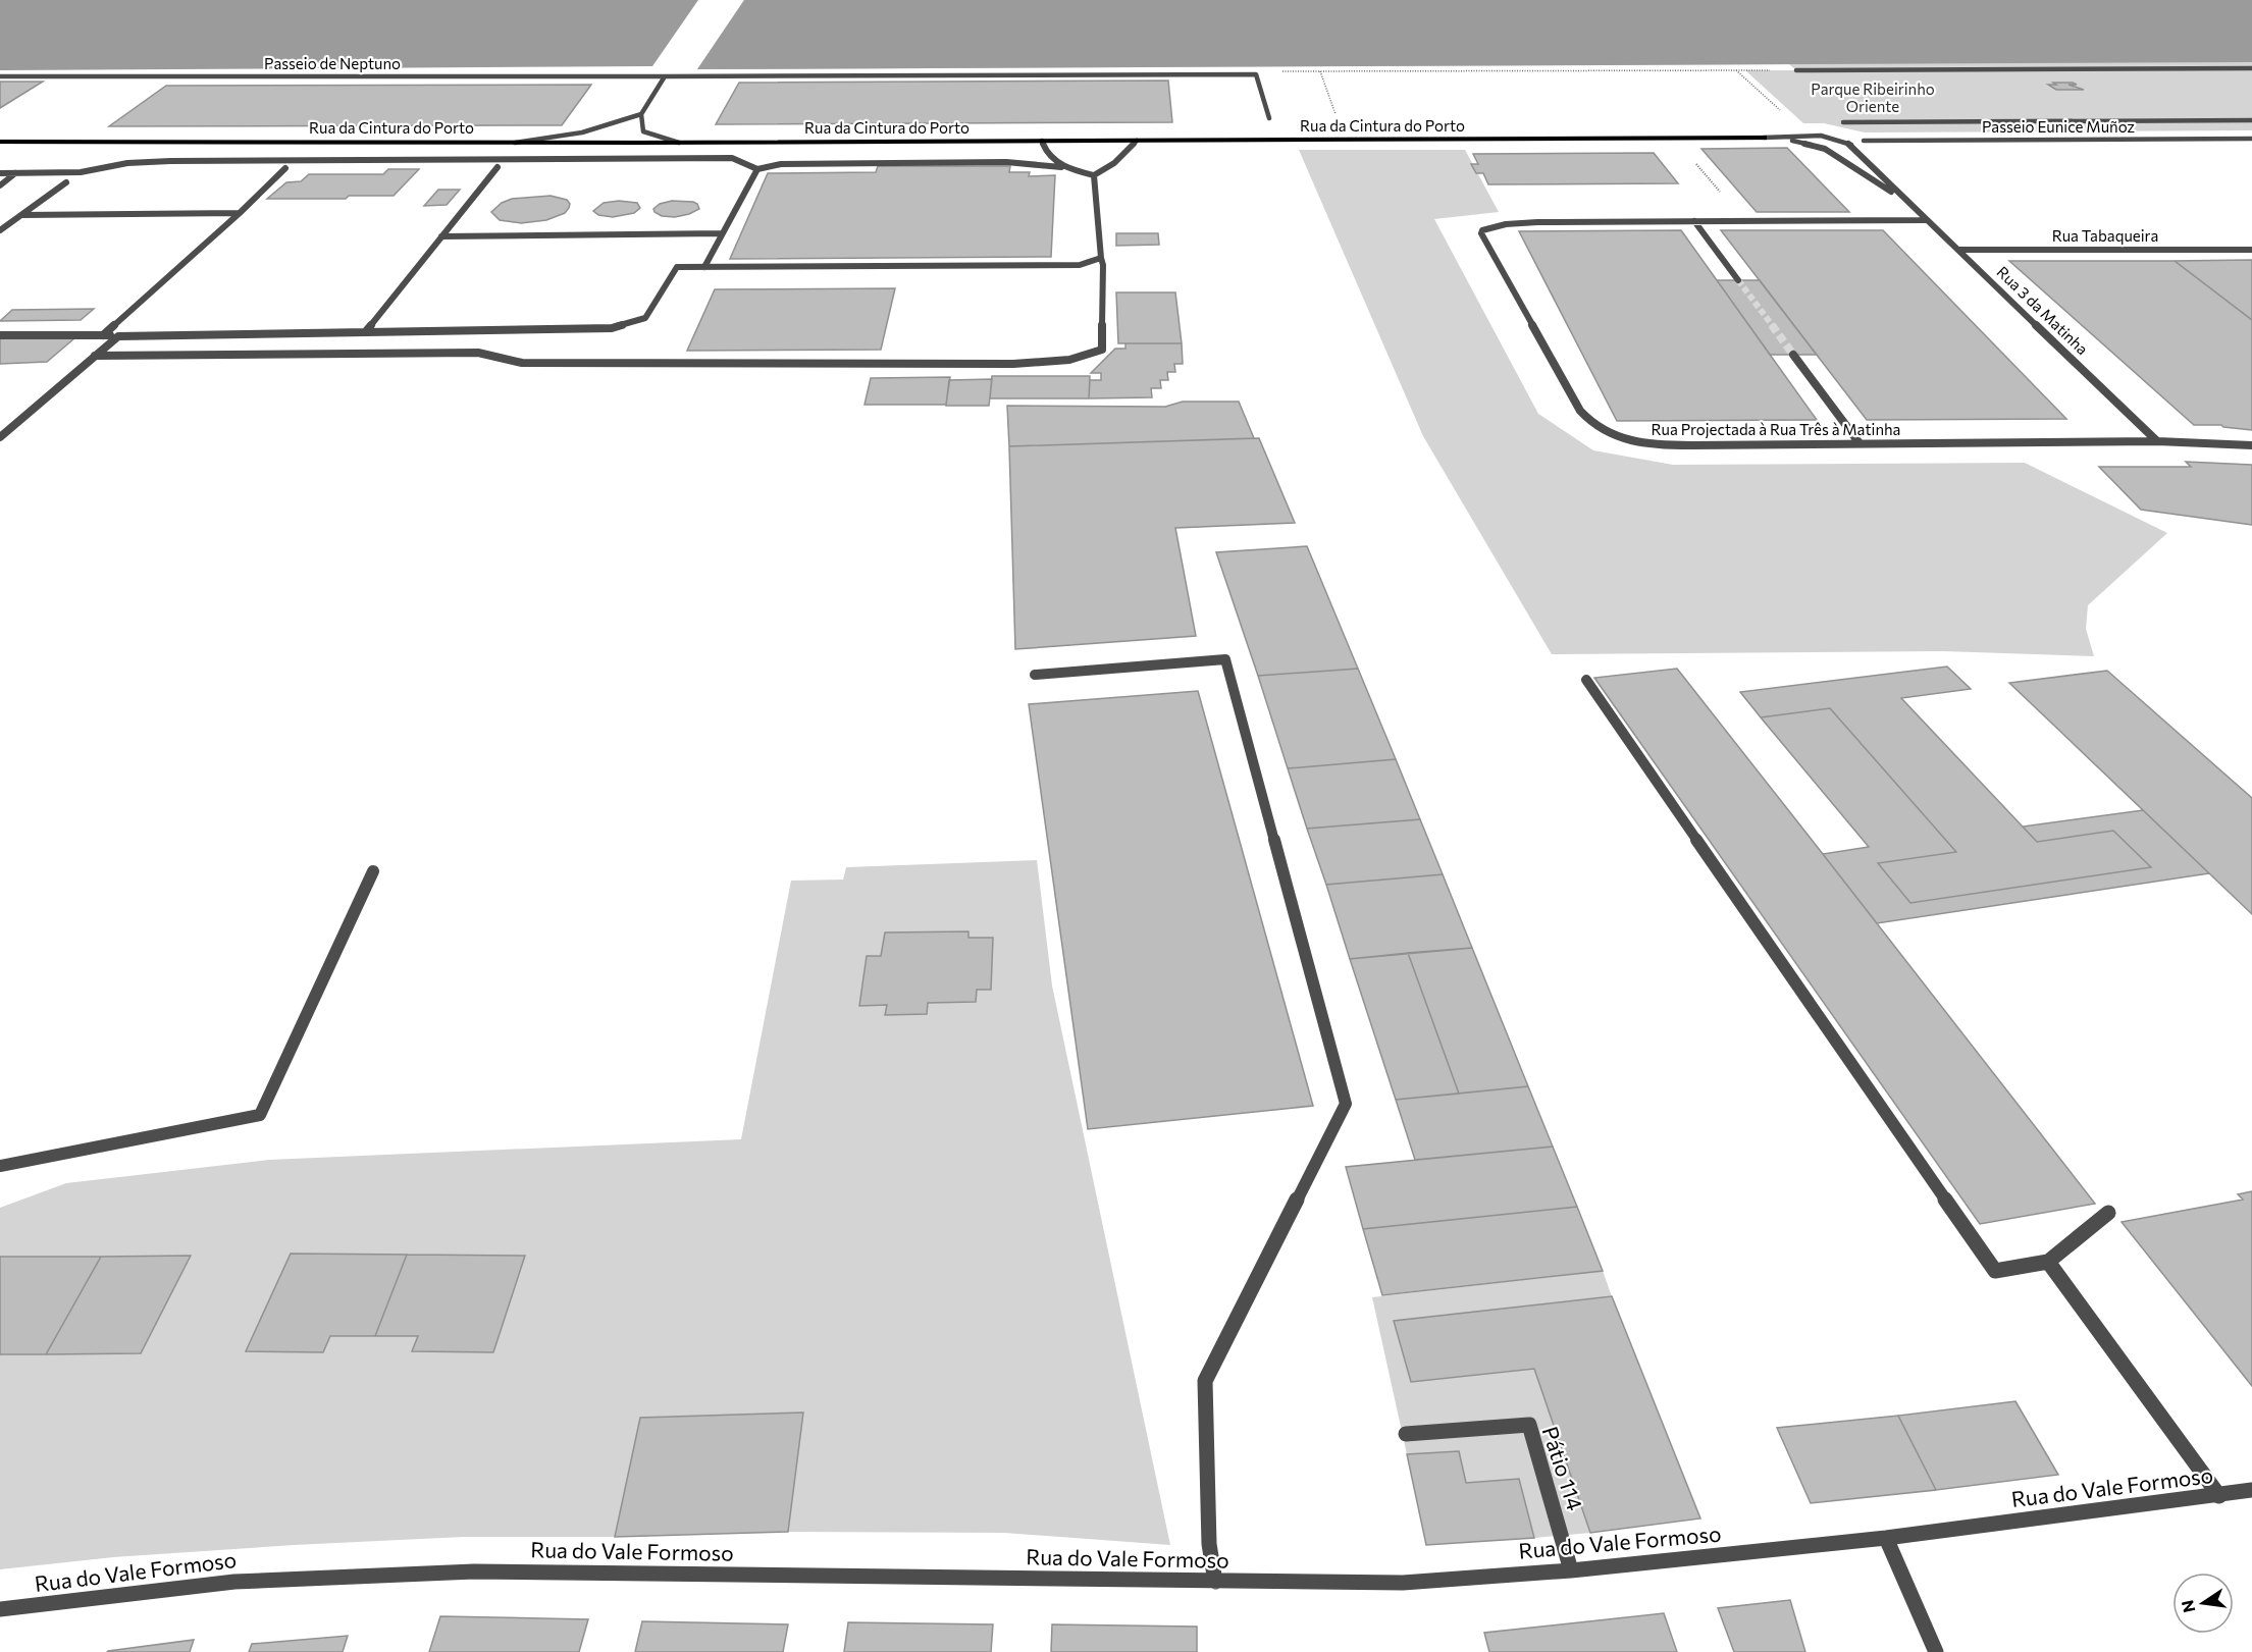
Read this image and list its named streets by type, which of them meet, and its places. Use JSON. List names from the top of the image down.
{
  "streets": {
    "main road": ["Rua da Cintura do Porto"],
    "street": [
      "Passeio de Neptuno",
      "Passeio Eunice Muñoz",
      "Rua Tabaqueira",
      "Rua 3 da Matinha",
      "Rua Projectada à Rua Três à Matinha",
      "Pátio 114",
      "Rua do Vale Formoso"
    ]
  },
  "crossings": [
    ["Rua da Cintura do Porto", "Rua 3 da Matinha"],
    ["Rua Tabaqueira", "Rua 3 da Matinha"],
    ["Rua 3 da Matinha", "Rua Projectada à Rua Três à Matinha"],
    ["Pátio 114", "Rua do Vale Formoso"]
  ],
  "parks": ["Parque Ribeirinho Oriente"],
  "north": "left"
}
